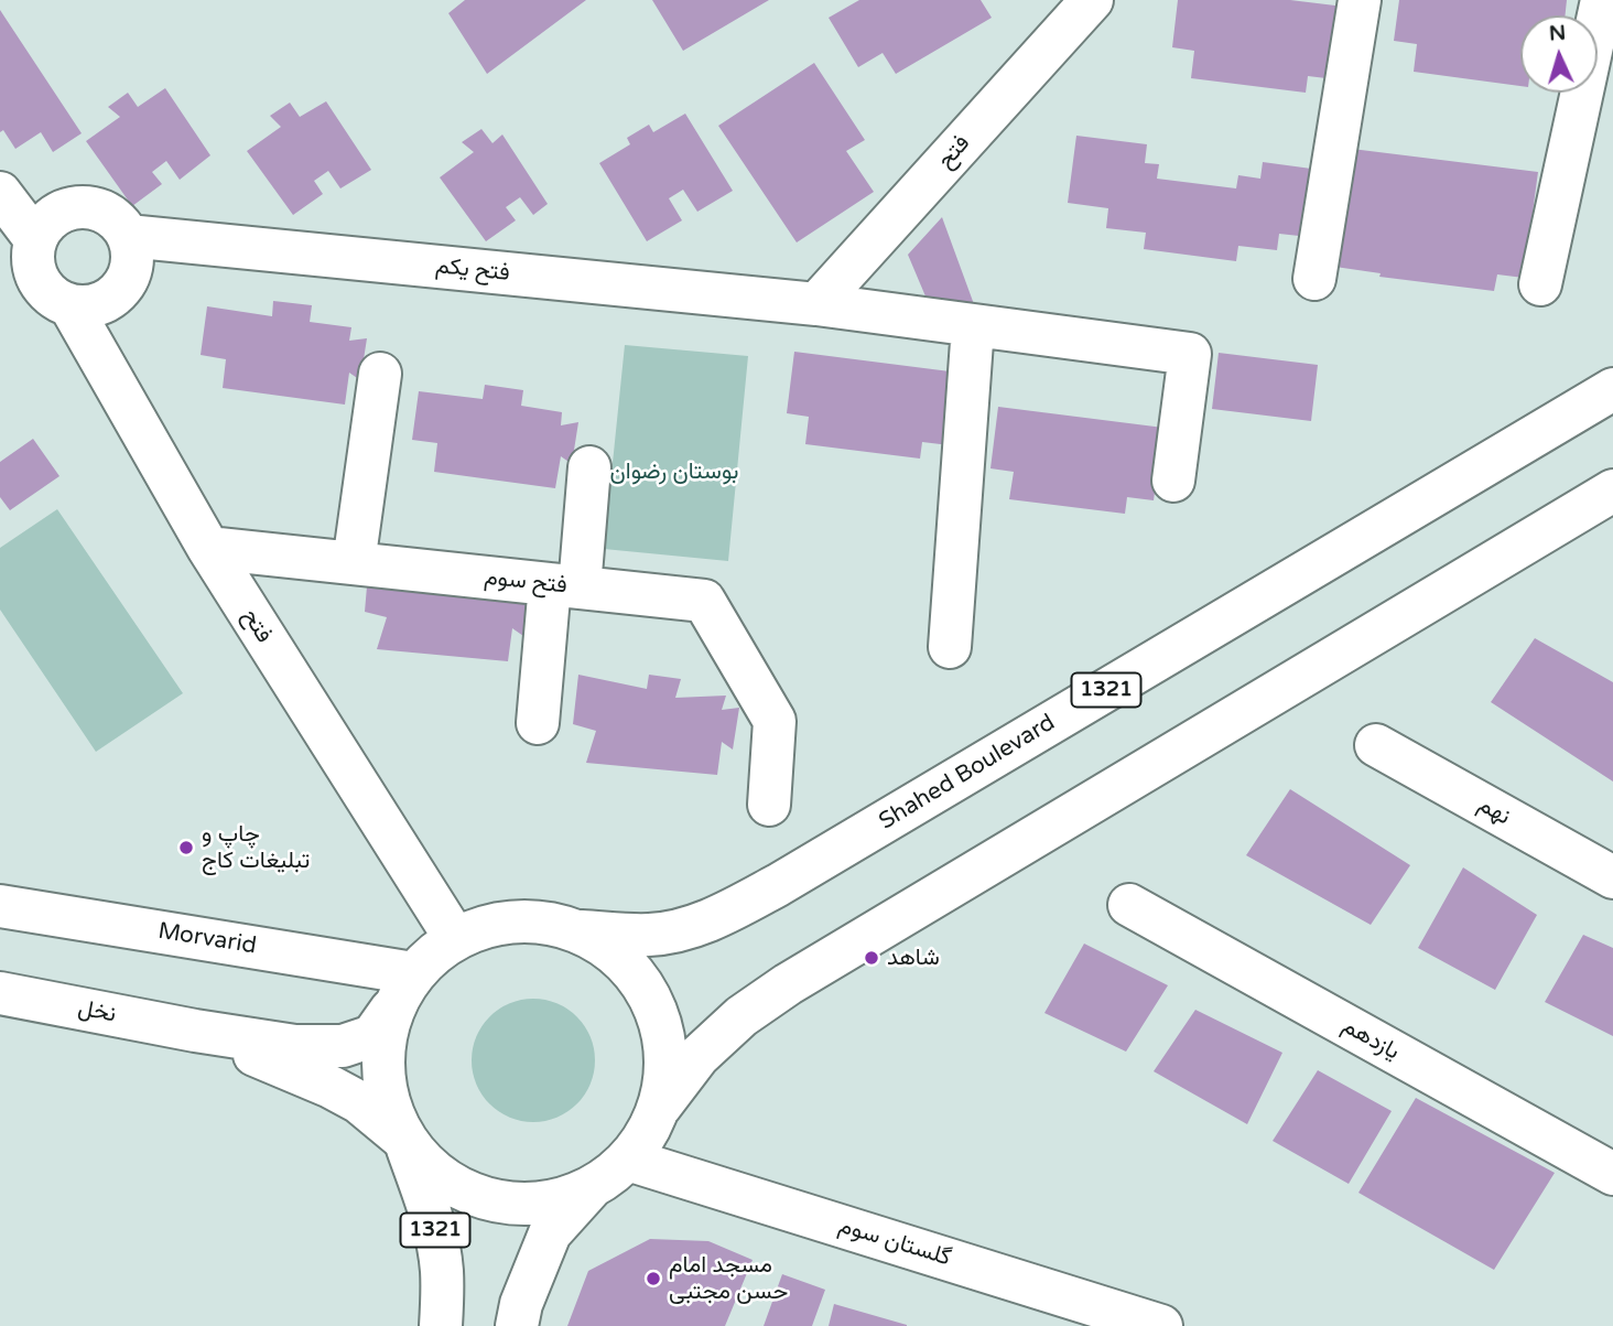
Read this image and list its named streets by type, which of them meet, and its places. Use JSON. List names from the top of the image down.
{
  "streets": {
    "street": [
      "فتح",
      "فتح یکم",
      "فتح سوم",
      "1321",
      "Shahed Boulevard",
      "نهم",
      "Morvarid",
      "نخل",
      "یازدهم",
      "گلستان سوم"
    ]
  },
  "crossings": [
    ["فتح", "فتح یکم"],
    ["فتح", "فتح سوم"]
  ],
  "parks": ["بوستان رضوان"],
  "places": ["چاپ و تبلیغات کاج", "شاهد", "مسجد امام حسن مجتبی"],
  "north": "top"
}
